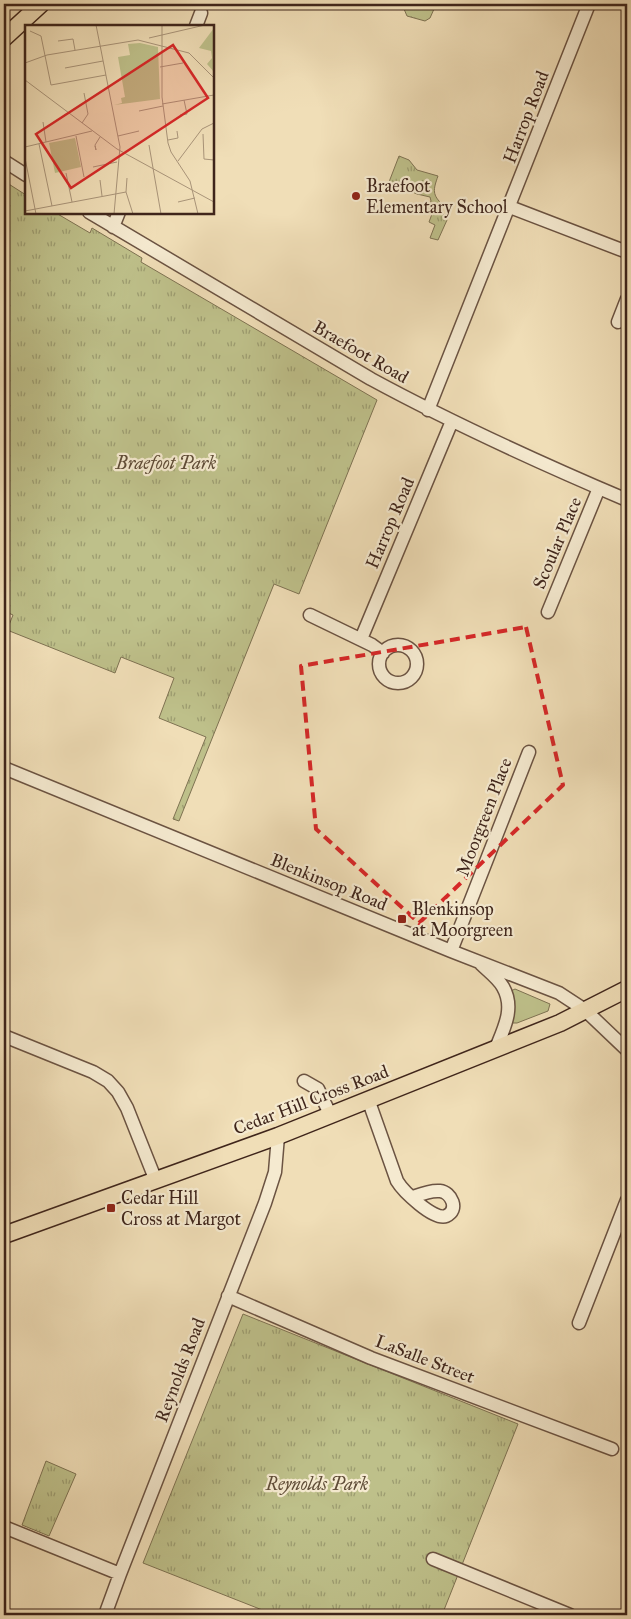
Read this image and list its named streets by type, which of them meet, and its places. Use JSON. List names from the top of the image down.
{
  "streets": {
    "main road": ["Cedar Hill Cross Road"],
    "street": [
      "Harrop Road",
      "Braefoot Road",
      "Scoular Place",
      "Moorgreen Place",
      "Blenkinsop Road",
      "LaSalle Street",
      "Reynolds Road"
    ]
  },
  "crossings": [
    ["Harrop Road", "Braefoot Road"],
    ["Braefoot Road", "Scoular Place"],
    ["Moorgreen Place", "Blenkinsop Road"],
    ["Blenkinsop Road", "Cedar Hill Cross Road"],
    ["Cedar Hill Cross Road", "Reynolds Road"],
    ["LaSalle Street", "Reynolds Road"]
  ],
  "parks": ["Braefoot Park", "Reynolds Park"],
  "places": {
    "other": ["Braefoot Elementary School"],
    "transit": ["Blenkinsop at Moorgreen", "Cedar Hill Cross at Margot"]
  }
}
